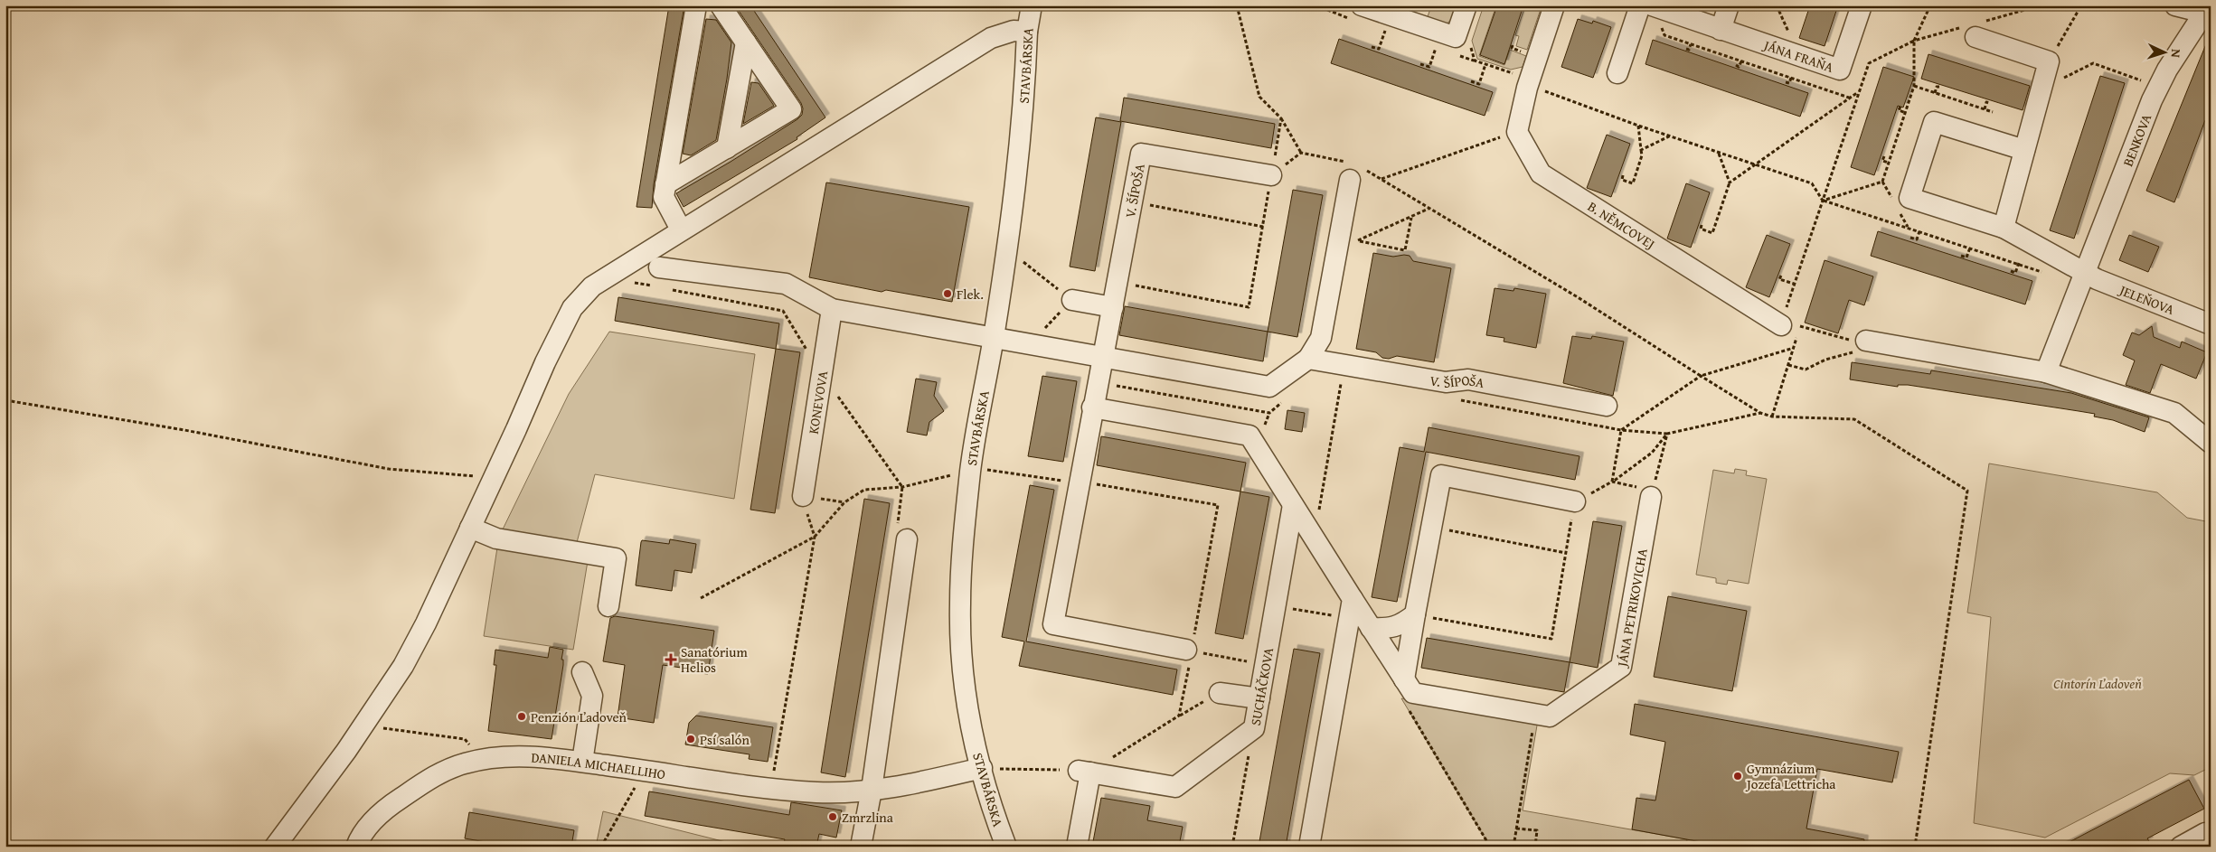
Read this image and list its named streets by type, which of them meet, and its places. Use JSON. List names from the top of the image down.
{
  "streets": {
    "street": [
      "JÁNA FRAŇA",
      "STAVBÁRSKA",
      "BENKOVA",
      "V. ŠÍPOŠA",
      "B. NĚMCOVEJ",
      "JELEŇOVA",
      "KONEVOVA",
      "JÁNA PETRIKOVICHA",
      "SUCHÁČKOVA",
      "DANIELA MICHAELLIHO"
    ]
  },
  "crossings": [
    ["STAVBÁRSKA", "DANIELA MICHAELLIHO"],
    ["BENKOVA", "JELEŇOVA"]
  ],
  "parks": ["Cintorín Ľadoveň"],
  "places": {
    "other": [
      "Flek.",
      "Penzión Ľadoveň",
      "Psí salón",
      "Gymnázium Jozefa Lettricha",
      "Zmrzlina"
    ],
    "health": ["Sanatórium Helios"]
  },
  "north": "right"
}
